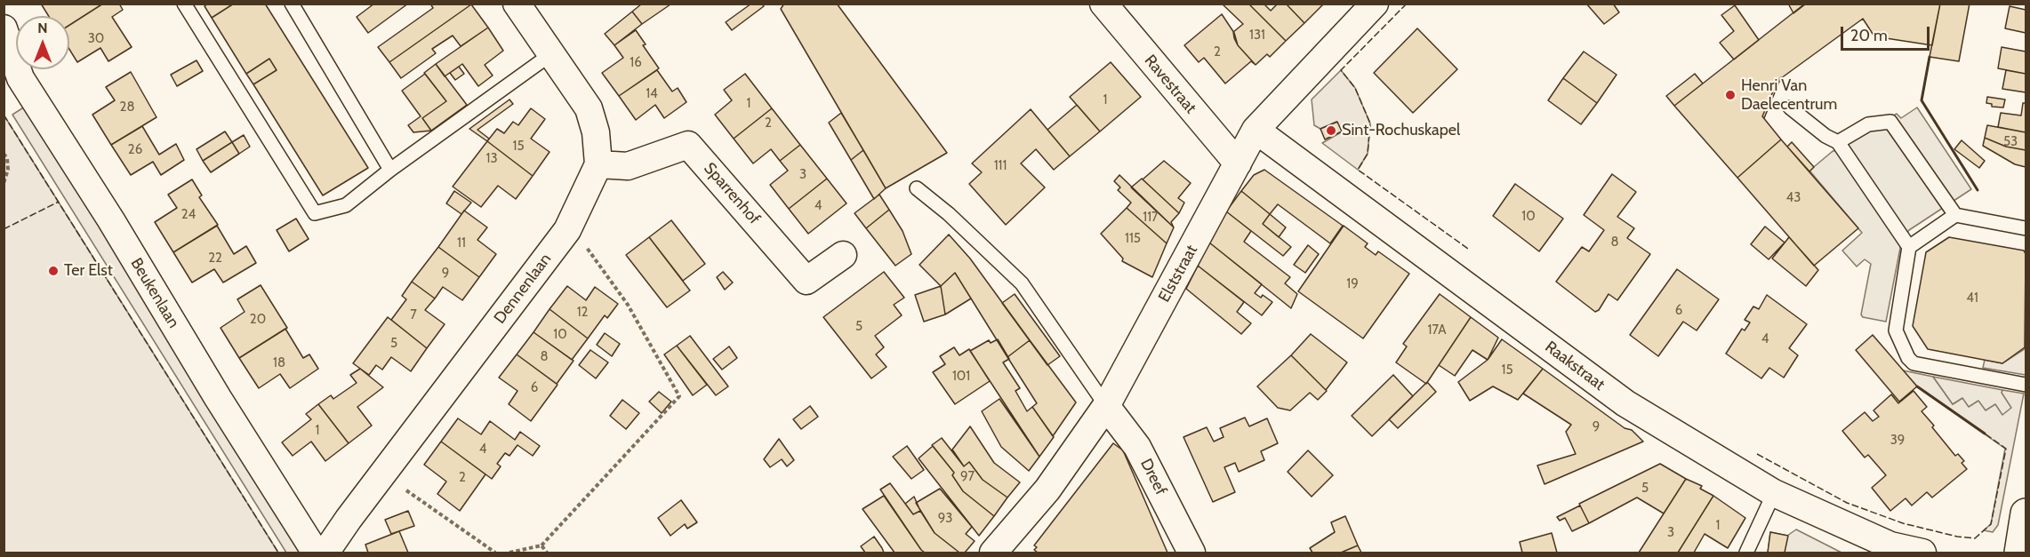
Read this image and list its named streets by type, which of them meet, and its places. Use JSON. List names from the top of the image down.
{
  "streets": {
    "street": [
      "Ravestraat",
      "Sparrenhof",
      "Elststraat",
      "Dennenlaan",
      "Beukenlaan",
      "Raakstraat",
      "Dreef"
    ]
  },
  "crossings": [
    ["Ravestraat", "Elststraat"],
    ["Sparrenhof", "Dennenlaan"],
    ["Elststraat", "Raakstraat"],
    ["Elststraat", "Dreef"]
  ],
  "places": ["Henri Van Daelecentrum", "Sint-Rochuskapel", "Ter Elst"],
  "house_numbers": [
    "131",
    "30",
    "2",
    "16",
    "14",
    "1",
    "1",
    "28",
    "2",
    "53",
    "15",
    "26",
    "13",
    "111",
    "3",
    "43",
    "4",
    "24",
    "10",
    "117",
    "115",
    "8",
    "11",
    "22",
    "9",
    "19",
    "41",
    "6",
    "12",
    "7",
    "20",
    "5",
    "17A",
    "10",
    "4",
    "5",
    "8",
    "18",
    "15",
    "101",
    "6",
    "9",
    "1",
    "39",
    "4",
    "97",
    "2",
    "5",
    "93",
    "1",
    "3"
  ],
  "scale_bar": "20 m",
  "north": "top"
}
